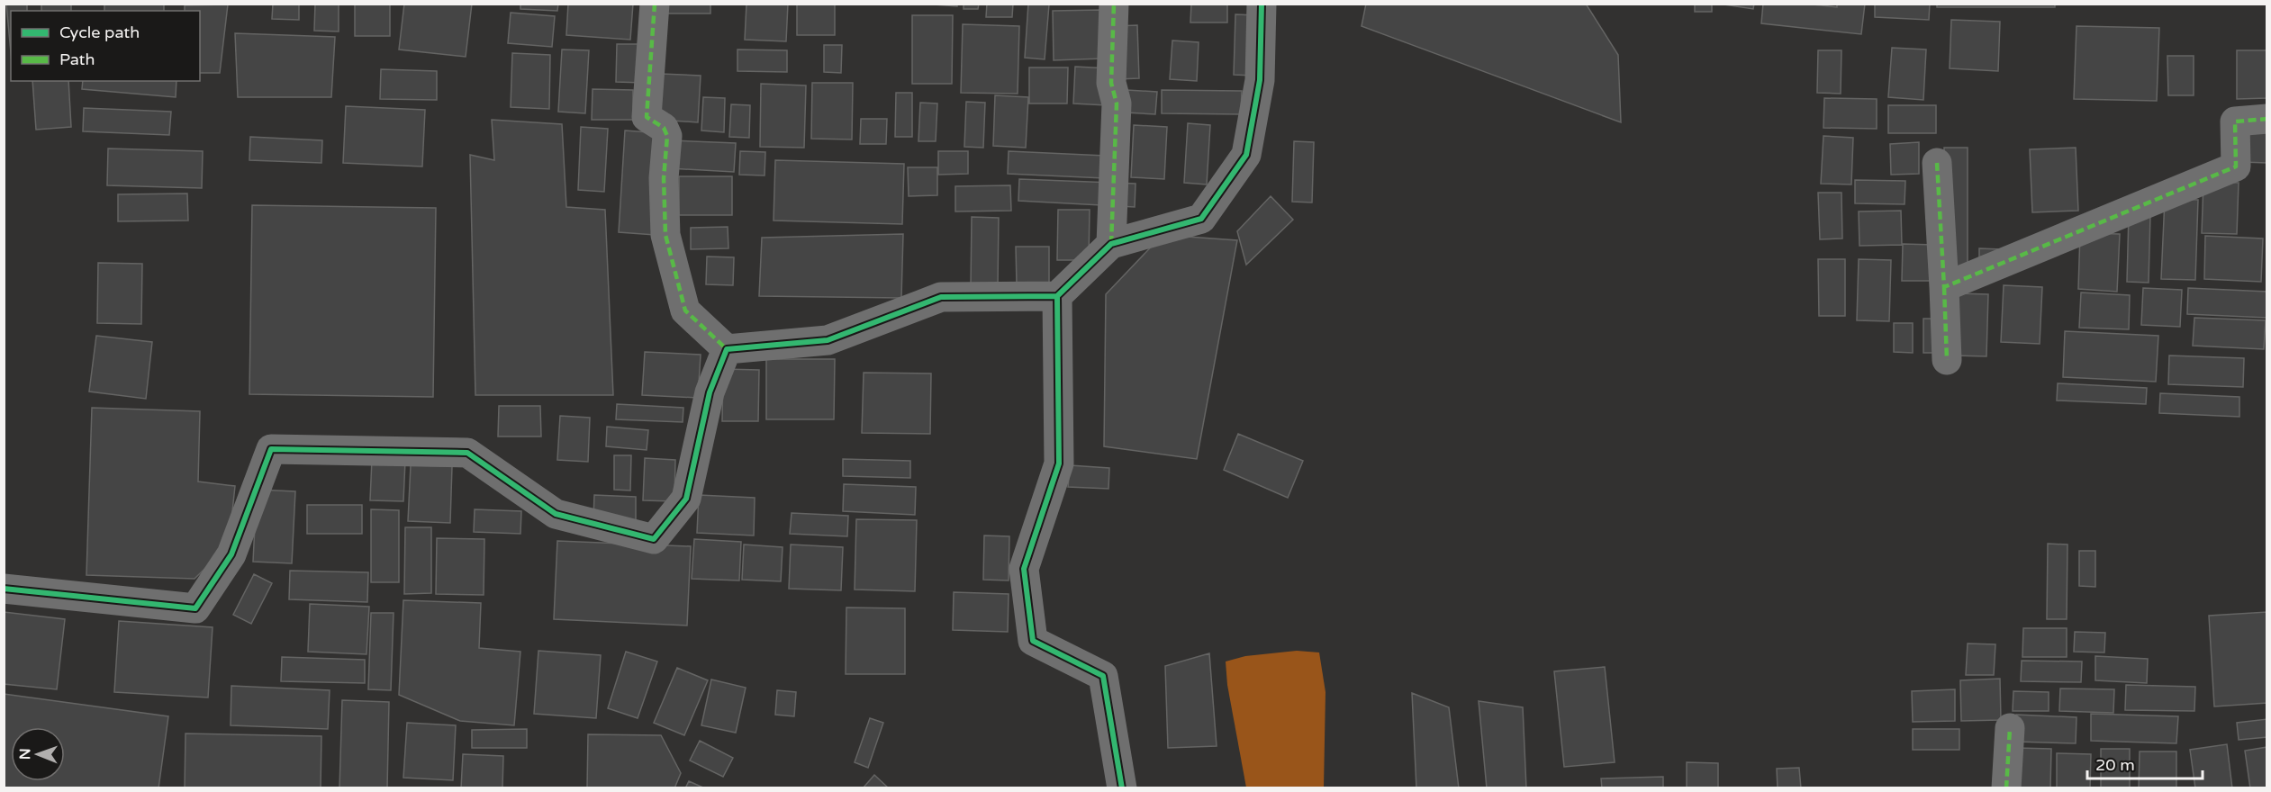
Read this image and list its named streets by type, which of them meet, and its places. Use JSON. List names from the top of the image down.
{
  "legend": ["Cycle path", "Path"],
  "scale_bar": "20 m",
  "north": "left"
}
